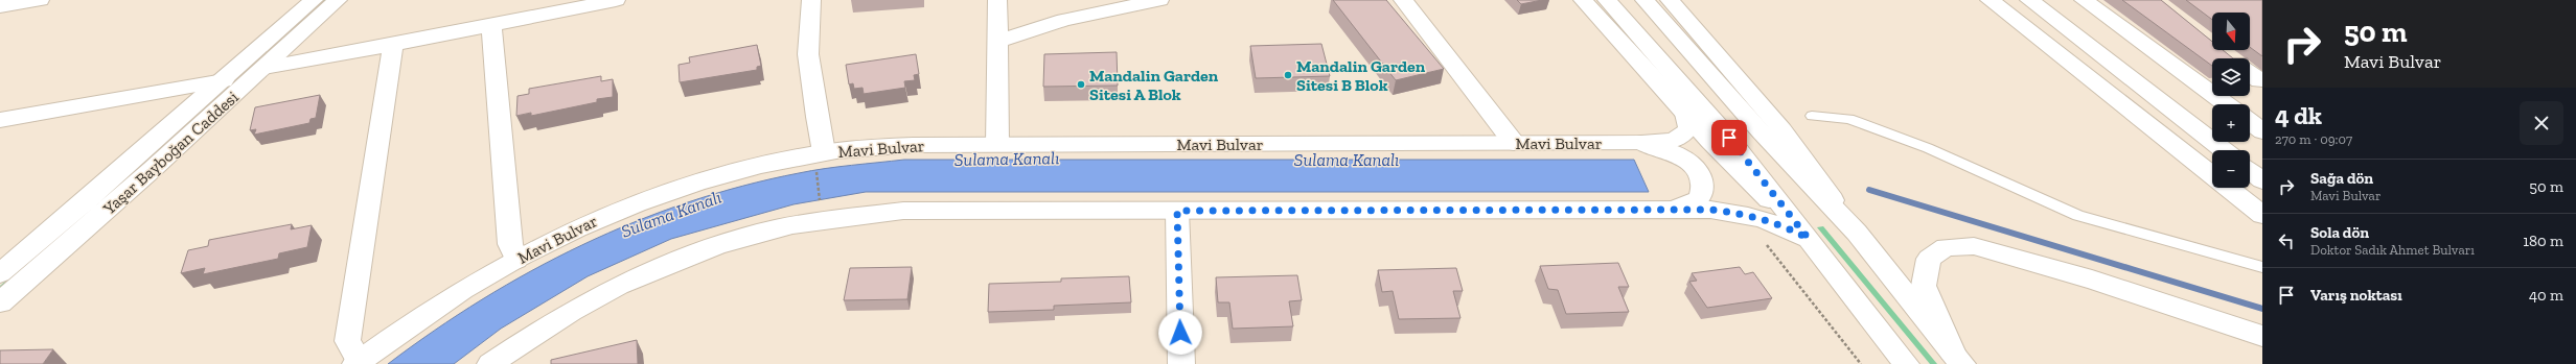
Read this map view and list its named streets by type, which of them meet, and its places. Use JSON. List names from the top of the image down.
{
  "streets": {
    "main road": ["Mavi Bulvar", "Yaşar Bayboğan Caddesi"]
  },
  "water": ["Sulama Kanalı"],
  "places": ["Mandalin Garden Sitesi B Blok", "Mandalin Garden Sitesi A Blok"],
  "north": "bottom",
  "page": {
    "turn": ["50 m", "Mavi Bulvar"],
    "map_buttons": ["+", "−"],
    "heading": ["4 dk", "270 m · 09:07"],
    "list": [
      {
        "name": "Sağa dön",
        "note": "Mavi Bulvar",
        "value": "50 m"
      },
      {
        "name": "Sola dön",
        "note": "Doktor Sadık Ahmet Bulvarı",
        "value": "180 m"
      },
      {
        "name": "Varış noktası",
        "value": "40 m"
      }
    ]
  }
}
